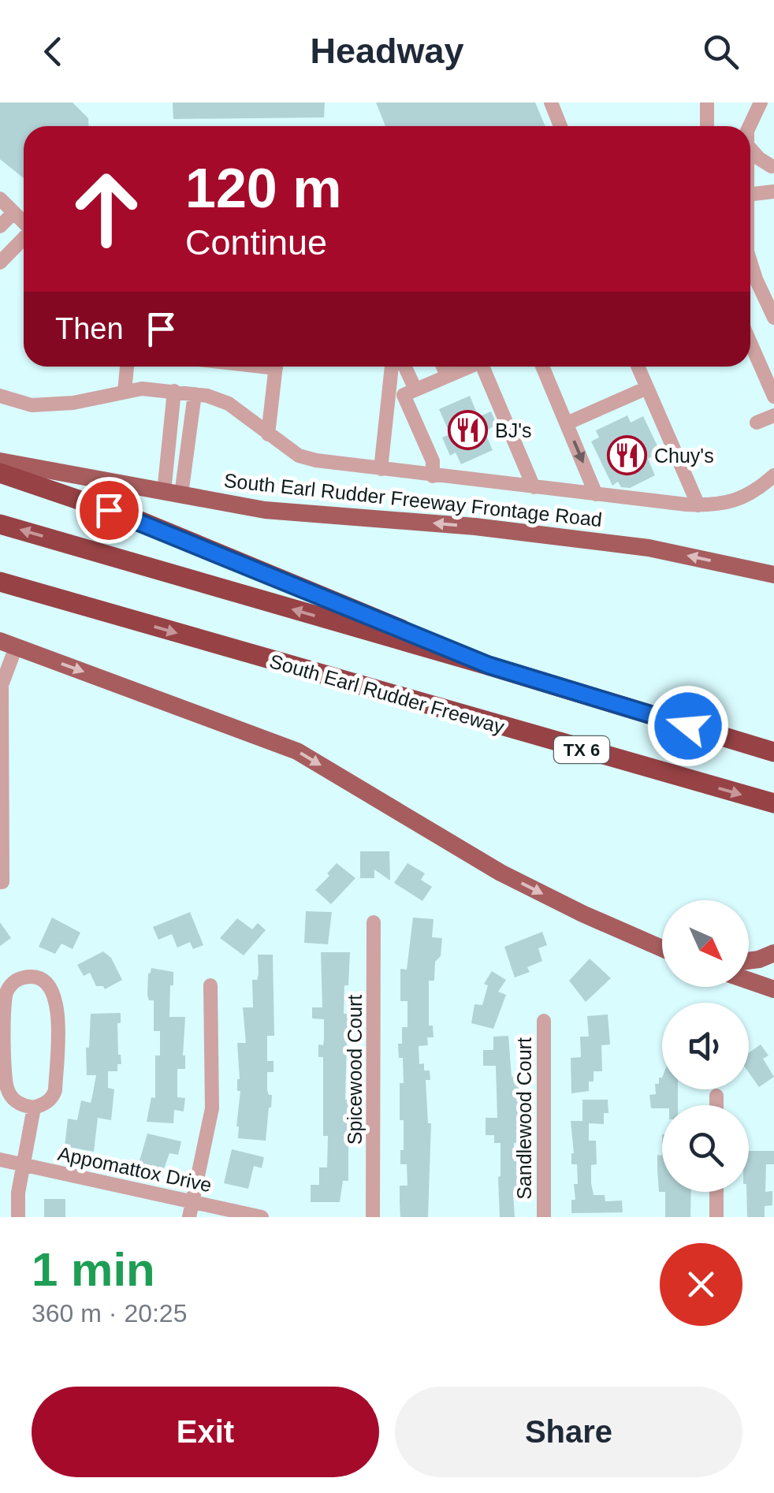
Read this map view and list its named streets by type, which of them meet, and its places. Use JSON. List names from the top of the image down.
{
  "streets": {
    "highway": ["South Earl Rudder Freeway", "TX 6"],
    "main road": ["South Earl Rudder Freeway Frontage Road"],
    "street": ["Spicewood Court", "Sandlewood Court", "Appomattox Drive"]
  },
  "one_way": ["South Earl Rudder Freeway Frontage Road"],
  "places": {
    "restaurant": ["BJ's", "Chuy's"]
  },
  "north": "bottom right",
  "page": {
    "header": "Headway",
    "turn": ["120 m", "Continue"],
    "then": "Then",
    "heading": ["1 min", "360 m · 20:25"],
    "buttons": ["Exit", "Share"]
  }
}
